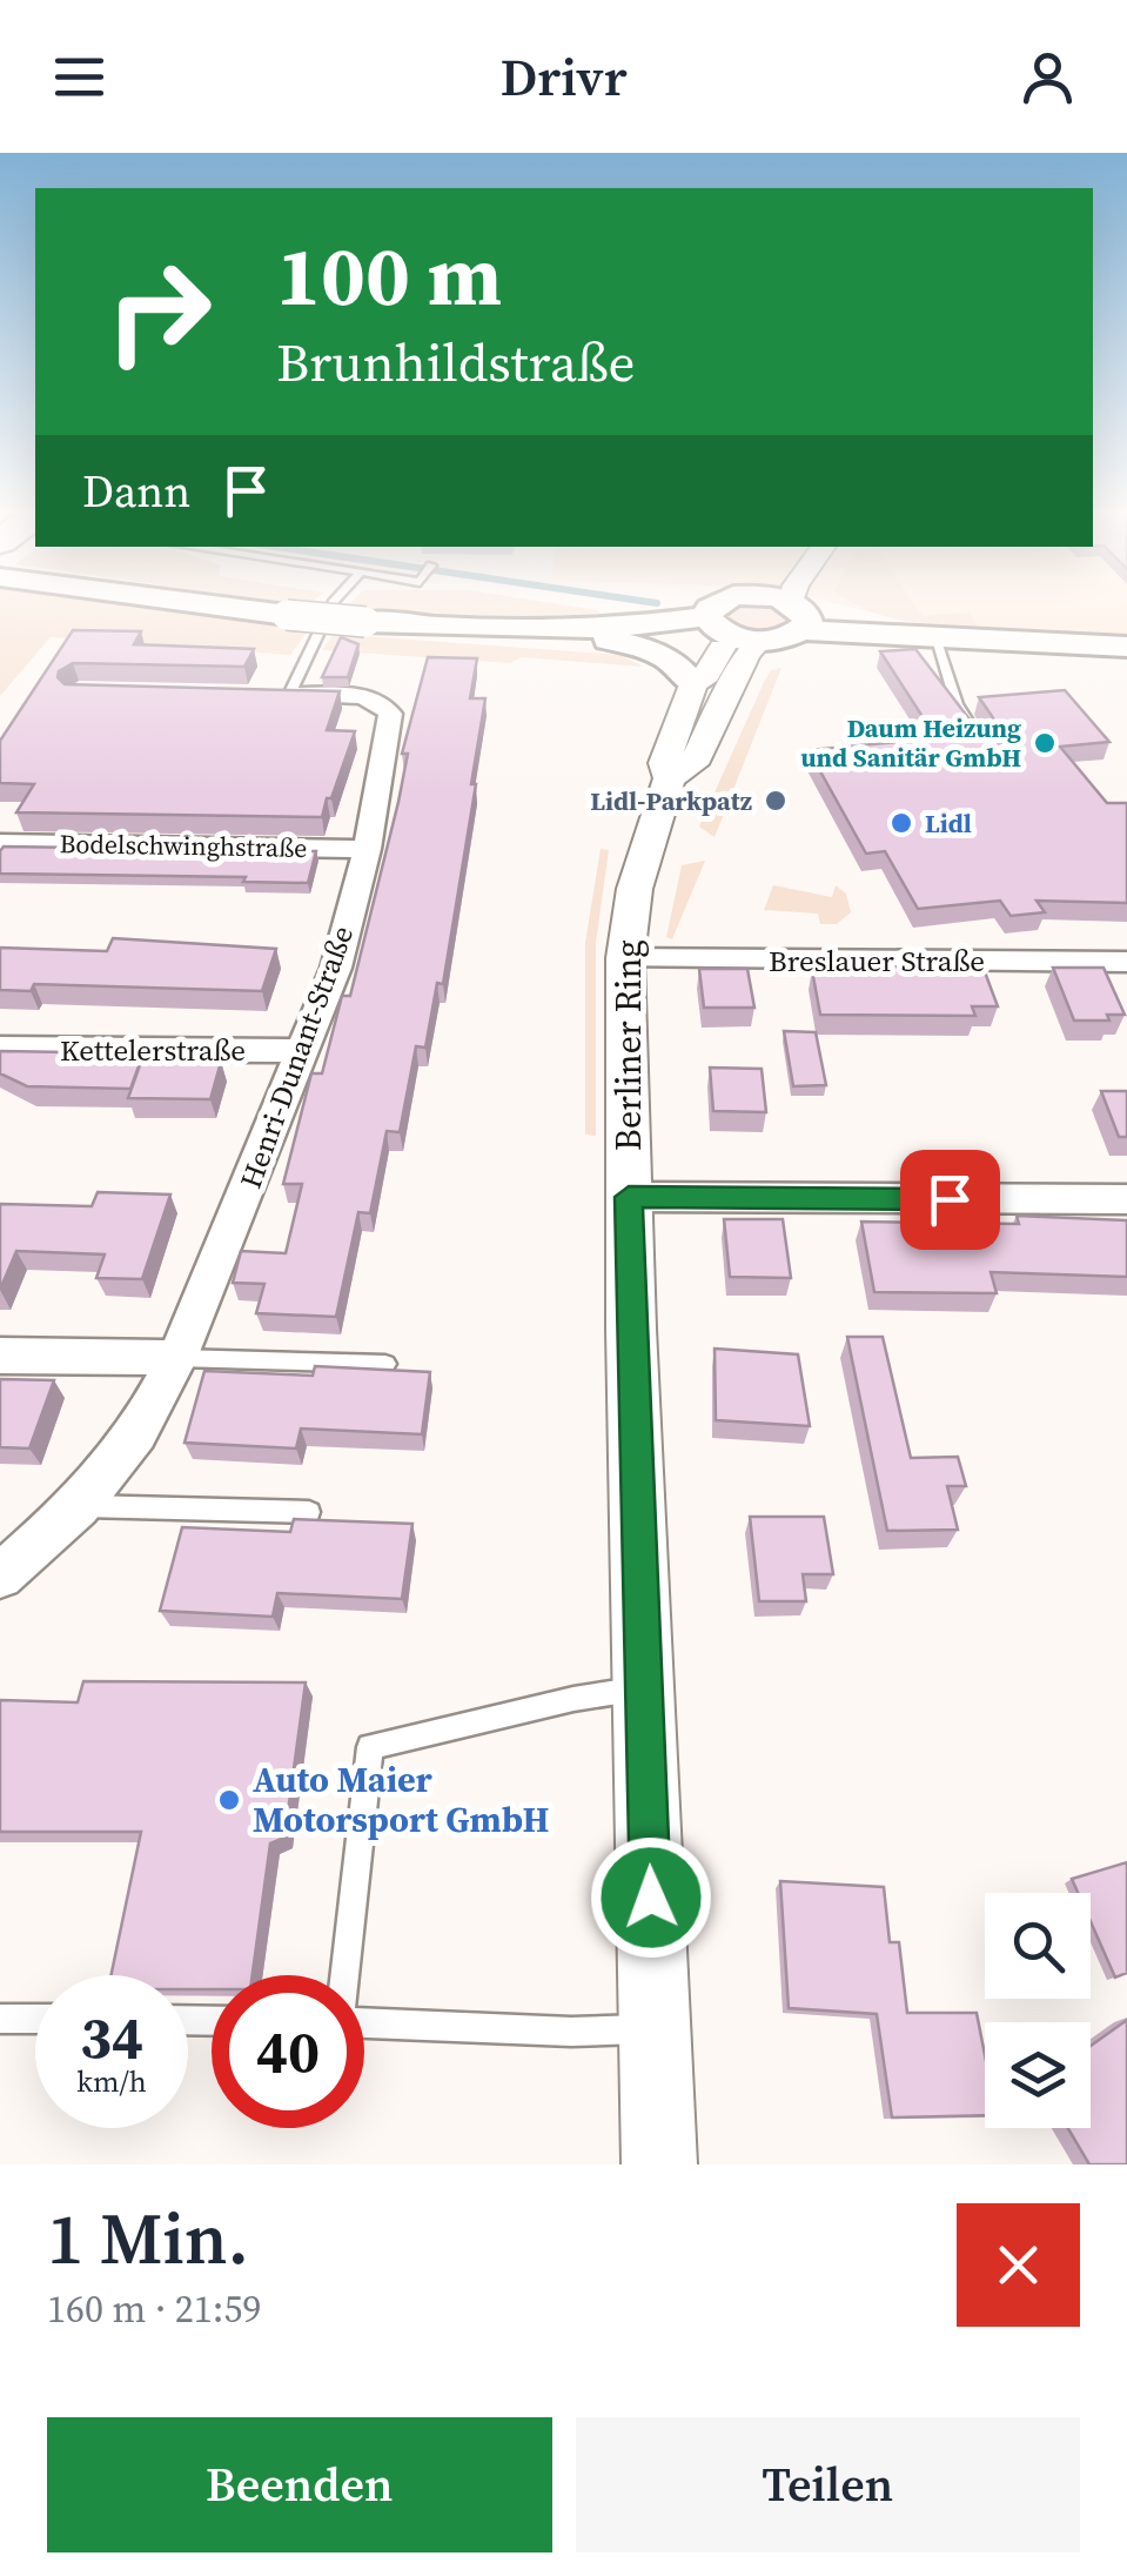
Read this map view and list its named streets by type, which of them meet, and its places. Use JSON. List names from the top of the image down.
{
  "streets": {
    "street": [
      "Bodelschwinghstraße",
      "Breslauer Straße",
      "Berliner Ring",
      "Kettelerstraße",
      "Henri-Dunant-Straße"
    ]
  },
  "crossings": [
    ["Bodelschwinghstraße", "Henri-Dunant-Straße"],
    ["Breslauer Straße", "Berliner Ring"],
    ["Kettelerstraße", "Henri-Dunant-Straße"]
  ],
  "places": [
    "Daum Heizung und Sanitär GmbH",
    "Lidl-Parkpatz",
    "Lidl",
    "Auto Maier Motorsport GmbH"
  ],
  "page": {
    "header": "Drivr",
    "turn": ["100 m", "Brunhildstraße"],
    "then": "Dann",
    "speed": "34 km/h",
    "limit": "40",
    "heading": ["1 Min.", "160 m · 21:59"],
    "buttons": ["Beenden", "Teilen"]
  }
}
